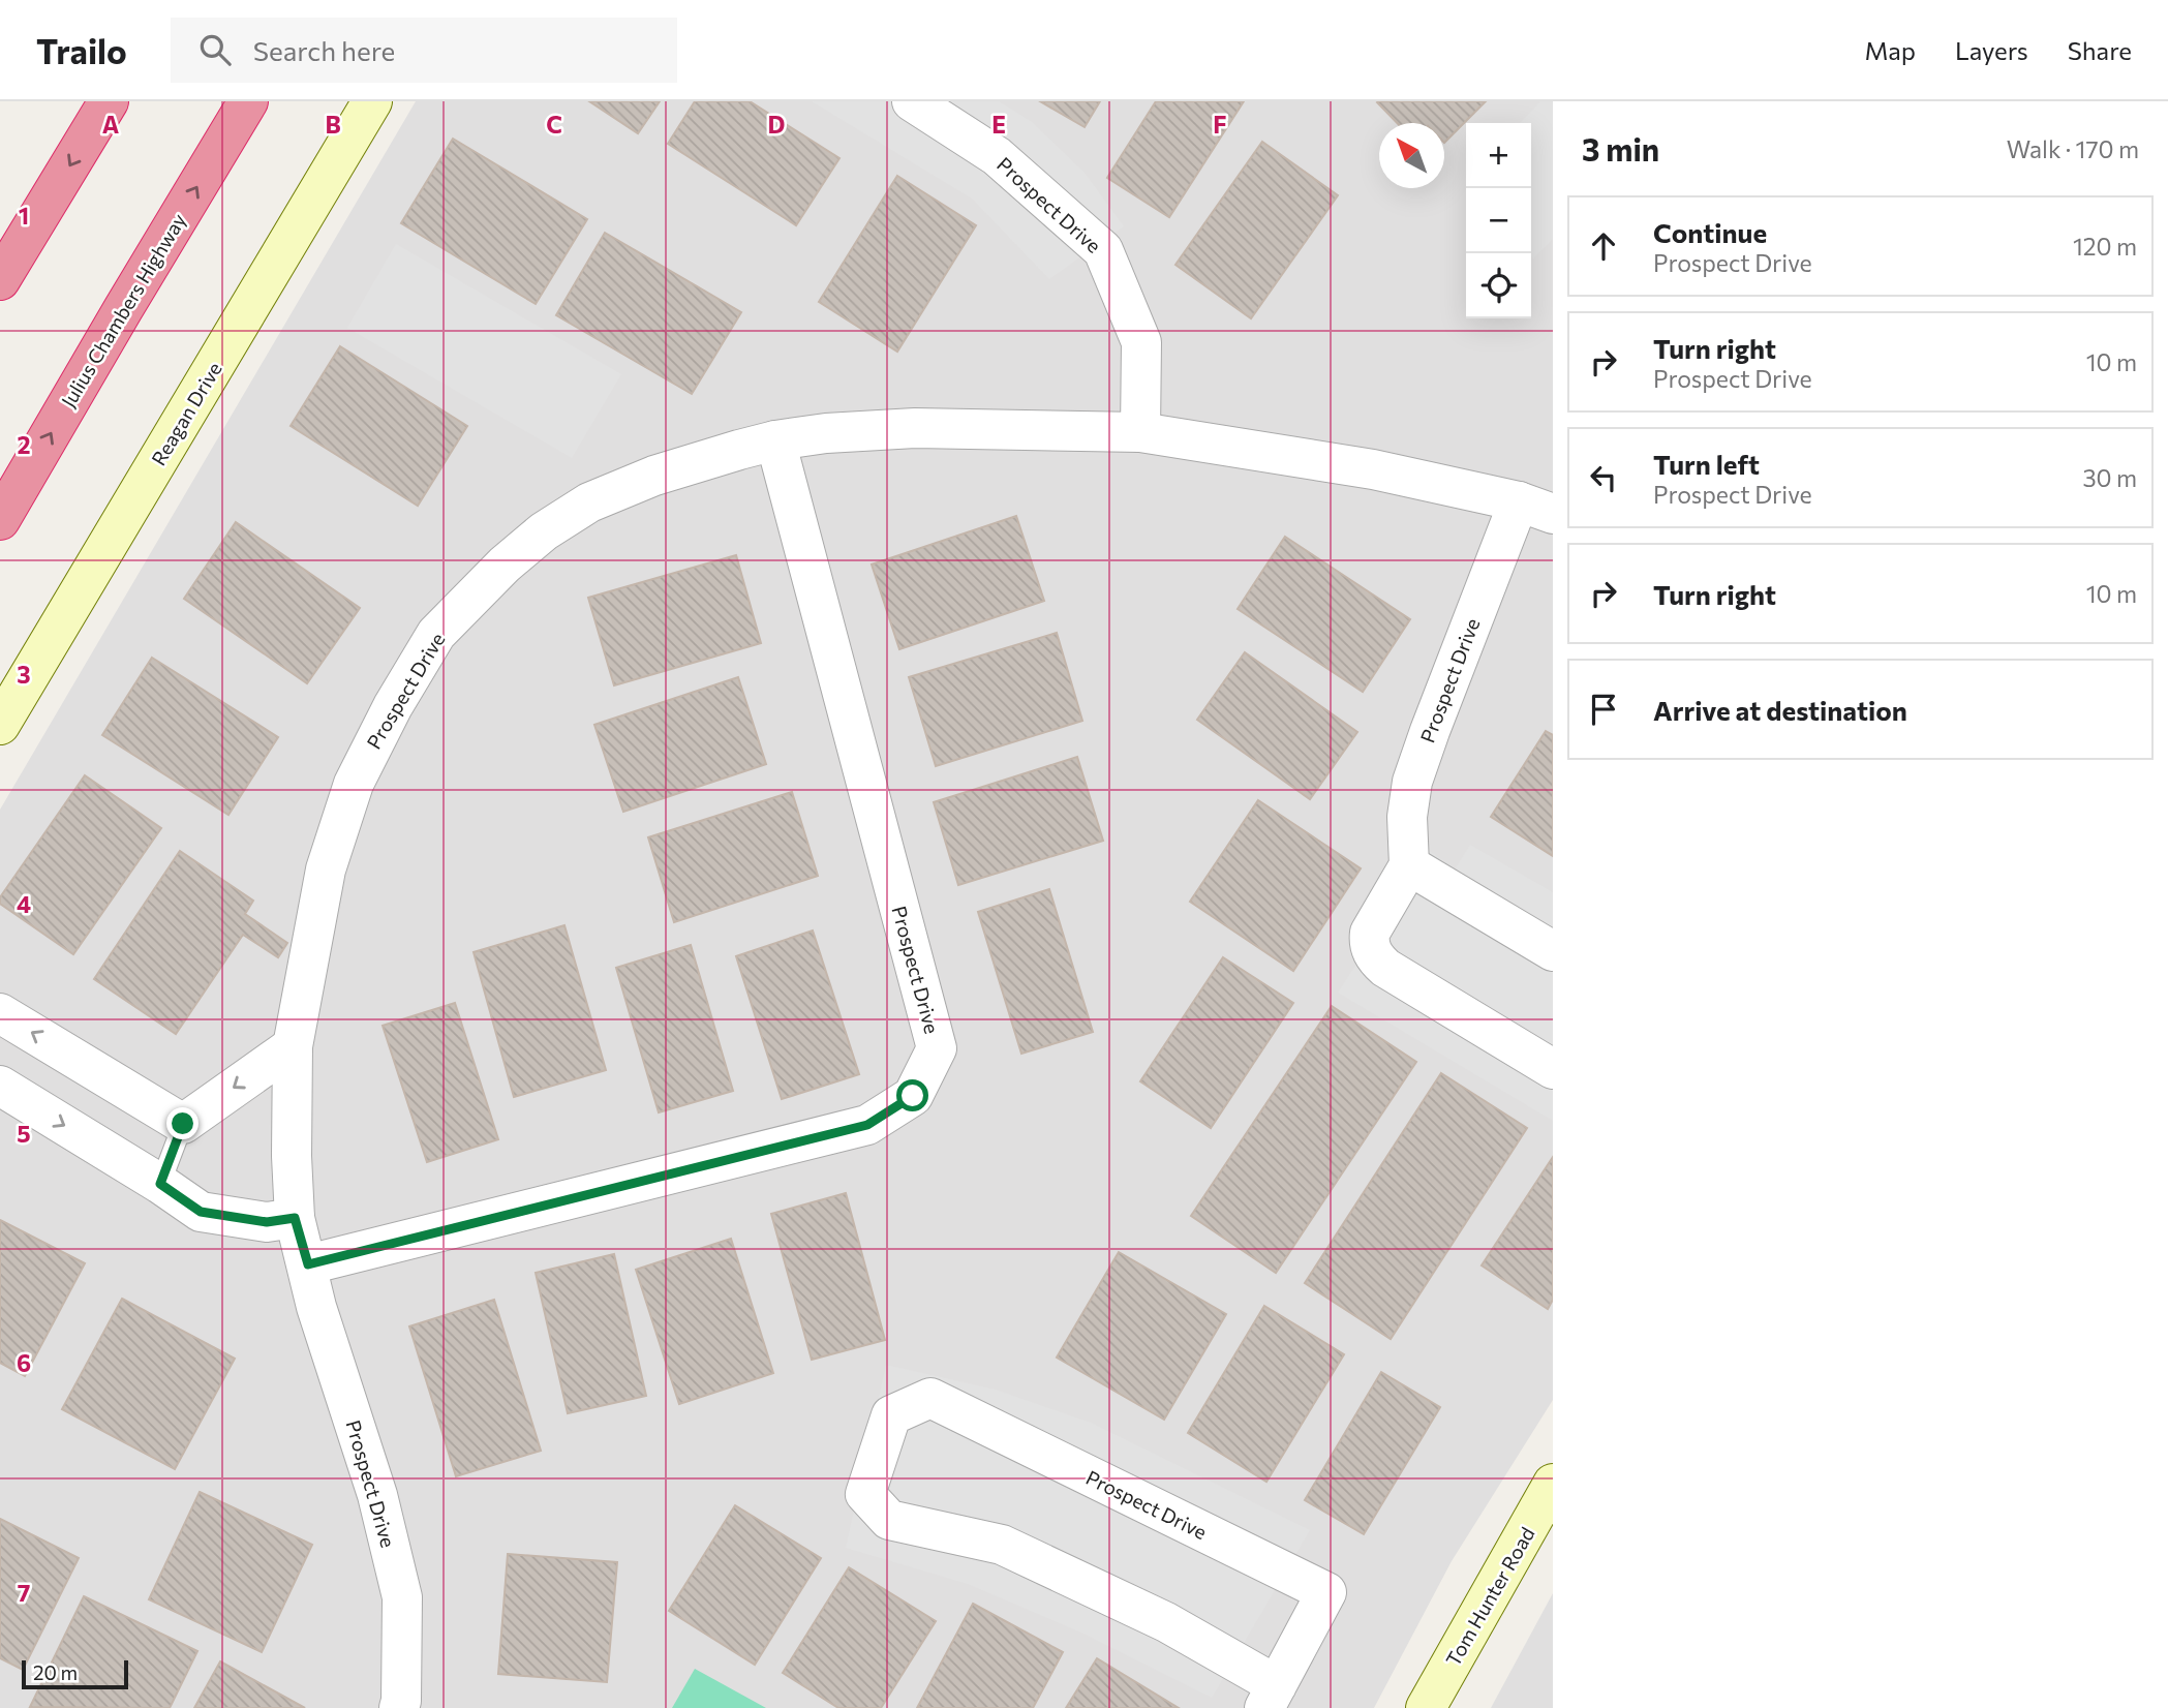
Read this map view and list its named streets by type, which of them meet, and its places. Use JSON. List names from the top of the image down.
{
  "streets": {
    "highway": ["Julius Chambers Highway"],
    "street": ["Prospect Drive", "Reagan Drive", "Tom Hunter Road"]
  },
  "scale_bar": "20 m",
  "north": "top left",
  "page": {
    "header": "Trailo",
    "search": "Search here",
    "nav": ["Map", "Layers", "Share"],
    "heading": ["3 min", "Walk · 170 m"],
    "map_buttons": ["+", "−"],
    "list": [
      ["Continue", "Prospect Drive", "120 m"],
      ["Turn right", "Prospect Drive", "10 m"],
      ["Turn left", "Prospect Drive", "30 m"],
      ["Turn right", "10 m"],
      "Arrive at destination"
    ],
    "scale": "20 m"
  },
  "grid": {
    "columns": [
      "A",
      "B",
      "C",
      "D",
      "E",
      "F"
    ],
    "rows": [
      "1",
      "2",
      "3",
      "4",
      "5",
      "6",
      "7"
    ]
  }
}
